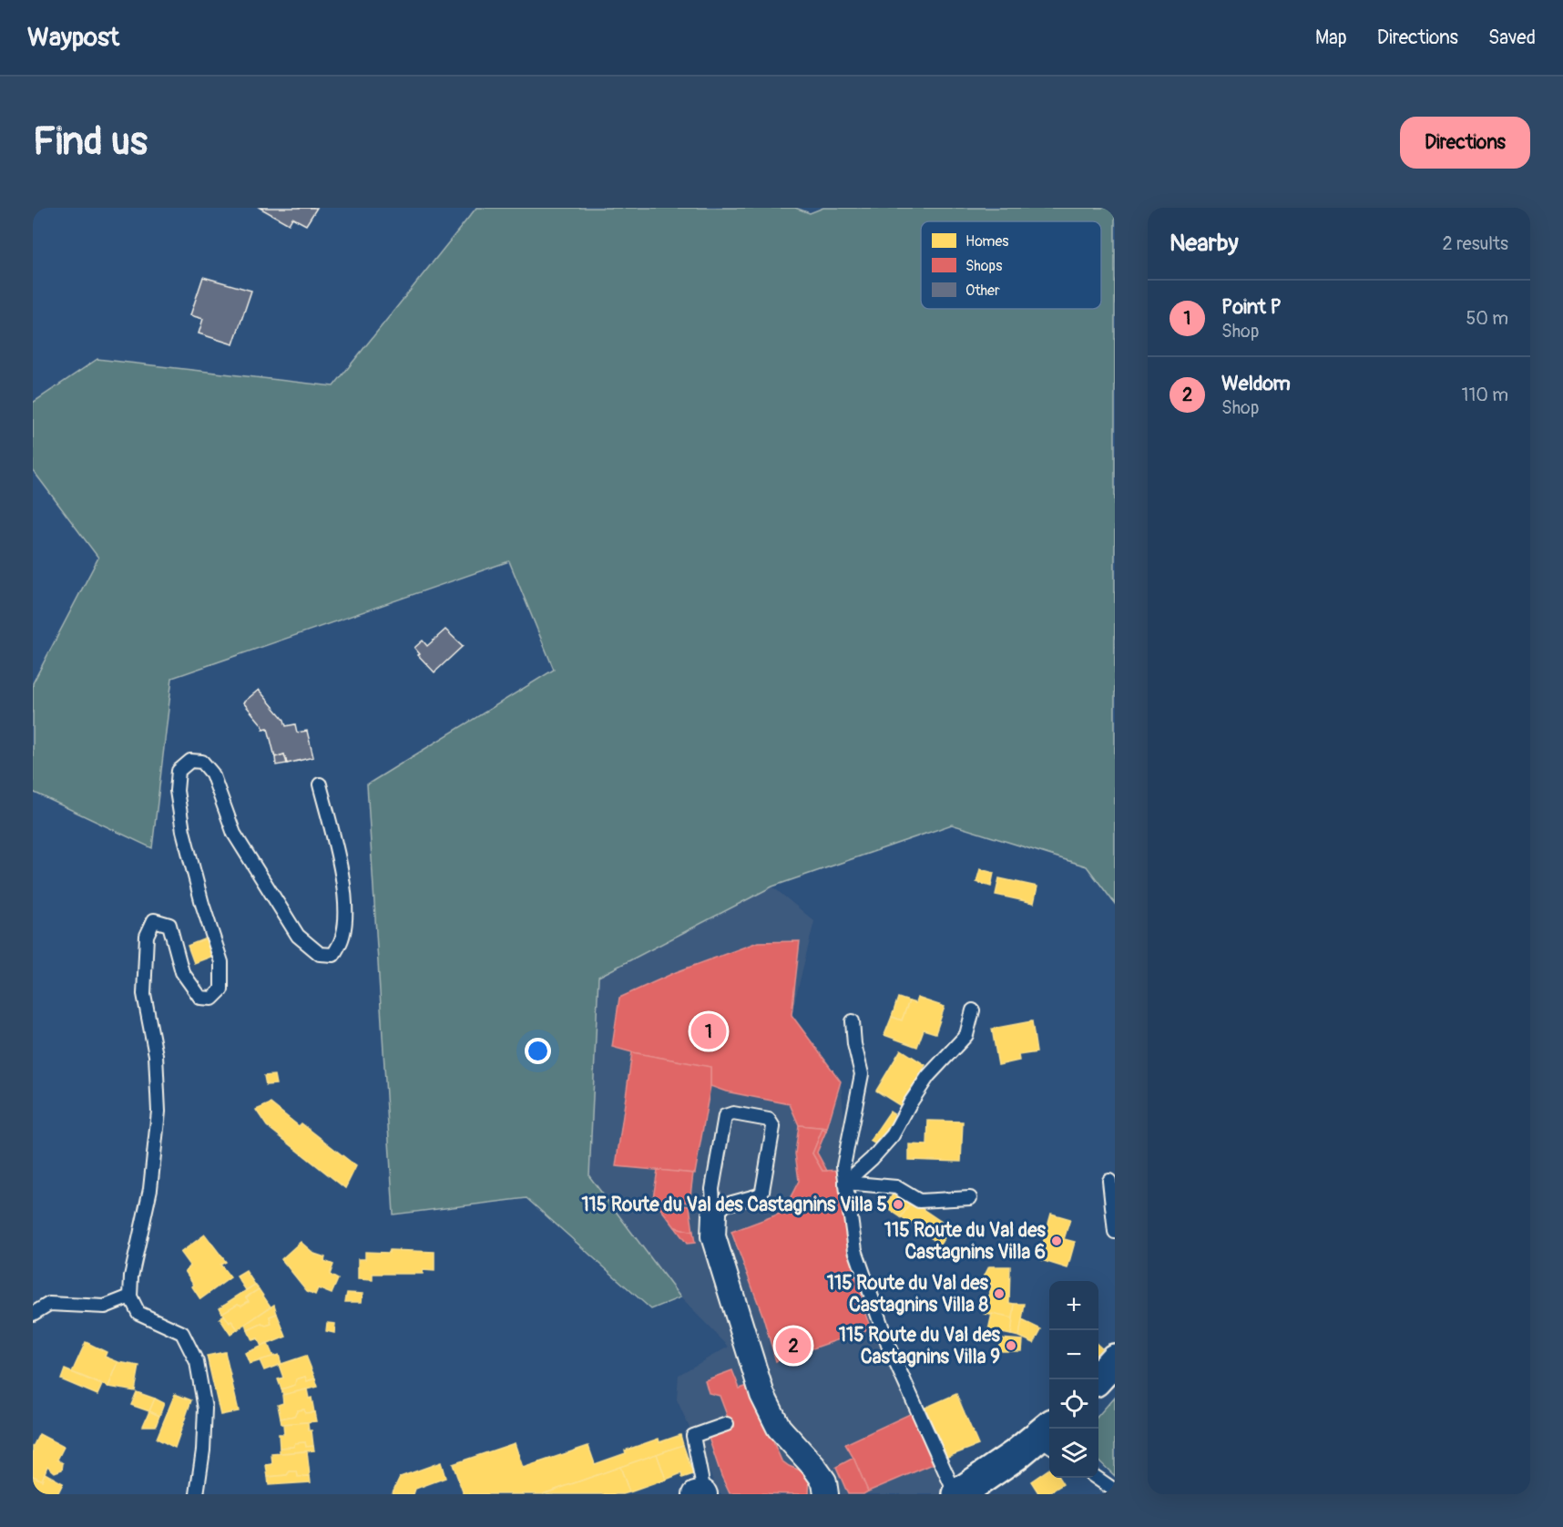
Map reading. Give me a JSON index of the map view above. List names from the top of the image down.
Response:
{
  "places": [
    "115 Route du Val des Castagnins Villa 5",
    "115 Route du Val des Castagnins Villa 6",
    "115 Route du Val des Castagnins Villa 8",
    "115 Route du Val des Castagnins Villa 9"
  ],
  "legend": ["Homes", "Shops", "Other"],
  "page": {
    "header": "Waypost",
    "nav": ["Map", "Directions", "Saved"],
    "buttons": "Directions",
    "title": "Find us",
    "heading": ["Nearby", "2 results"],
    "list": [
      {
        "mark": "1",
        "name": "Point P",
        "note": "Shop",
        "value": "50 m"
      },
      {
        "mark": "2",
        "name": "Weldom",
        "note": "Shop",
        "value": "110 m"
      }
    ],
    "pins": ["1", "2"],
    "map_buttons": ["+", "−"]
  }
}
